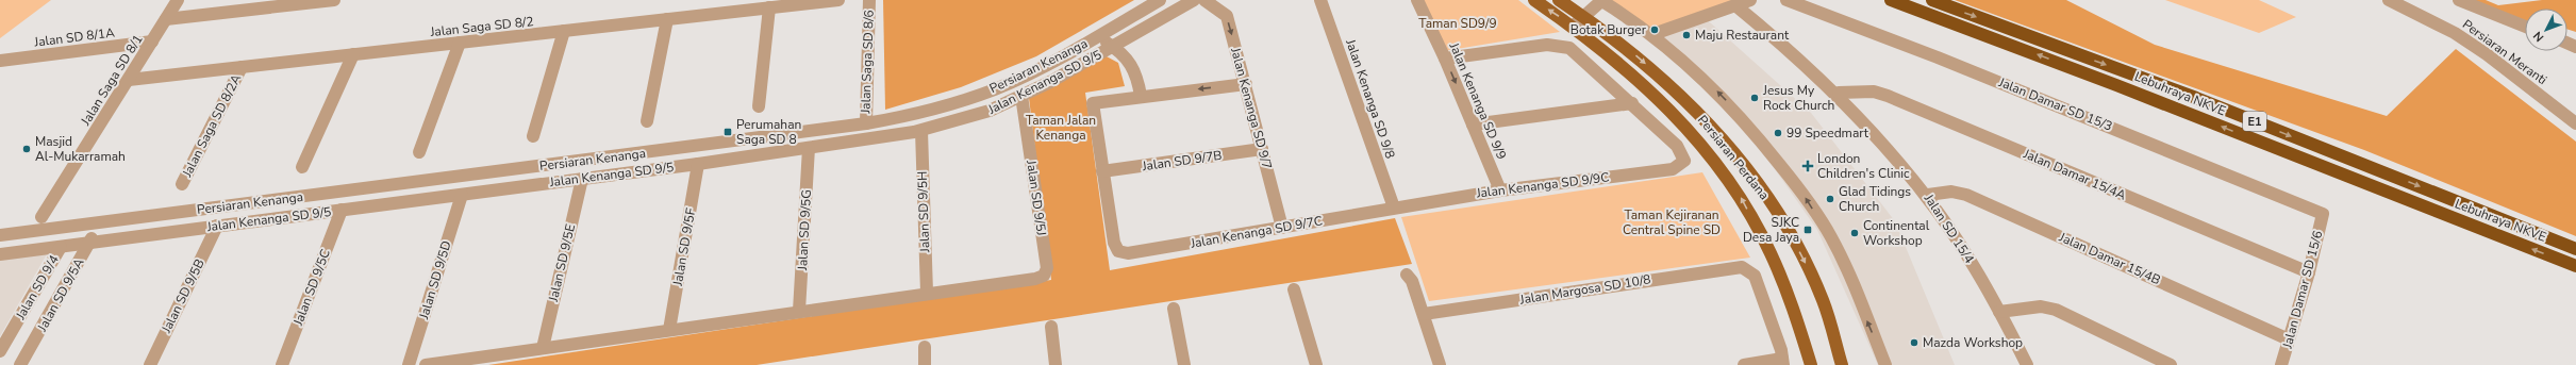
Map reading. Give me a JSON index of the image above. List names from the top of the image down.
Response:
{
  "streets": {
    "highway": ["Lebuhraya NKVE", "E1"],
    "main road": ["Persiaran Perdana"],
    "street": [
      "Jalan Saga SD 8/2",
      "Jalan SD 8/1A",
      "Persiaran Meranti",
      "Jalan Saga SD 8/6",
      "Persiaran Kenanga",
      "Jalan Saga SD 8/1",
      "Jalan Kenanga SD 9/5",
      "Jalan Kenanga SD 9/8",
      "Jalan Kenanga SD 9/9",
      "Jalan Damar SD 15/3",
      "Jalan Kenanga SD 9/7",
      "Jalan Saga SD 8/2A",
      "Jalan SD 9/7B",
      "Jalan Damar 15/4A",
      "Jalan Kenanga SD 9/9C",
      "Jalan SD 9/5J",
      "Jalan SD 9/5H",
      "Jalan SD 15/4",
      "Jalan SD 9/5G",
      "Jalan Kenanga SD 9/7C",
      "Jalan SD 9/5F",
      "Jalan Damar 15/4B",
      "Jalan SD 9/5E",
      "Jalan SD 9/5D",
      "Jalan SD 9/4",
      "Jalan SD 9/5C",
      "Jalan Margosa SD 10/8",
      "Jalan Damar SD 15/6",
      "Jalan SD 9/5A",
      "Jalan SD 9/5B"
    ]
  },
  "crossings": [
    ["Jalan Saga SD 8/2", "Jalan Saga SD 8/1"],
    ["Jalan Saga SD 8/2", "Jalan Saga SD 8/2A"],
    ["Jalan SD 8/1A", "Jalan Saga SD 8/1"],
    ["Jalan Saga SD 8/6", "Persiaran Kenanga"],
    ["Persiaran Kenanga", "Jalan SD 9/5A"],
    ["Jalan Kenanga SD 9/5", "Jalan SD 9/5J"],
    ["Jalan Kenanga SD 9/5", "Jalan SD 9/5H"],
    ["Jalan Kenanga SD 9/5", "Jalan SD 9/5G"],
    ["Jalan Kenanga SD 9/5", "Jalan SD 9/5F"],
    ["Jalan Kenanga SD 9/5", "Jalan SD 9/5E"],
    ["Jalan Kenanga SD 9/5", "Jalan SD 9/5D"],
    ["Jalan Kenanga SD 9/5", "Jalan SD 9/4"],
    ["Jalan Kenanga SD 9/5", "Jalan SD 9/5C"],
    ["Jalan Kenanga SD 9/5", "Jalan SD 9/5A"],
    ["Jalan Kenanga SD 9/5", "Jalan SD 9/5B"],
    ["Jalan Kenanga SD 9/8", "Jalan Kenanga SD 9/9C"],
    ["Jalan Kenanga SD 9/8", "Jalan Kenanga SD 9/7C"],
    ["Jalan Kenanga SD 9/9", "Jalan Kenanga SD 9/9C"],
    ["Jalan Damar SD 15/3", "Jalan Damar SD 15/6"],
    ["Jalan Kenanga SD 9/7", "Jalan SD 9/7B"],
    ["Jalan Kenanga SD 9/7", "Jalan Kenanga SD 9/7C"],
    ["Jalan SD 9/7B", "Jalan Kenanga SD 9/7C"],
    ["Jalan Damar 15/4A", "Jalan SD 15/4"],
    ["Jalan Damar 15/4A", "Jalan Damar SD 15/6"],
    ["Jalan Kenanga SD 9/9C", "Jalan Kenanga SD 9/7C"],
    ["Jalan SD 9/5J", "Jalan SD 9/5H"],
    ["Jalan SD 15/4", "Jalan Damar 15/4B"],
    ["Jalan Damar 15/4B", "Jalan Damar SD 15/6"]
  ],
  "one_way": ["Jalan Kenanga SD 9/7"],
  "parks": ["Taman SD9/9", "Taman Jalan Kenanga", "Taman Kejiranan Central Spine SD"],
  "places": {
    "other": [
      "Botak Burger",
      "Maju Restaurant",
      "Jesus My Rock Church",
      "99 Speedmart",
      "Masjid Al-Mukarramah",
      "Glad Tidings Church",
      "Continental Workshop",
      "Mazda Workshop"
    ],
    "transit": ["Perumahan Saga SD 8", "SJKC Desa Jaya"],
    "health": ["London Children's Clinic"]
  },
  "north": "bottom left"
}
